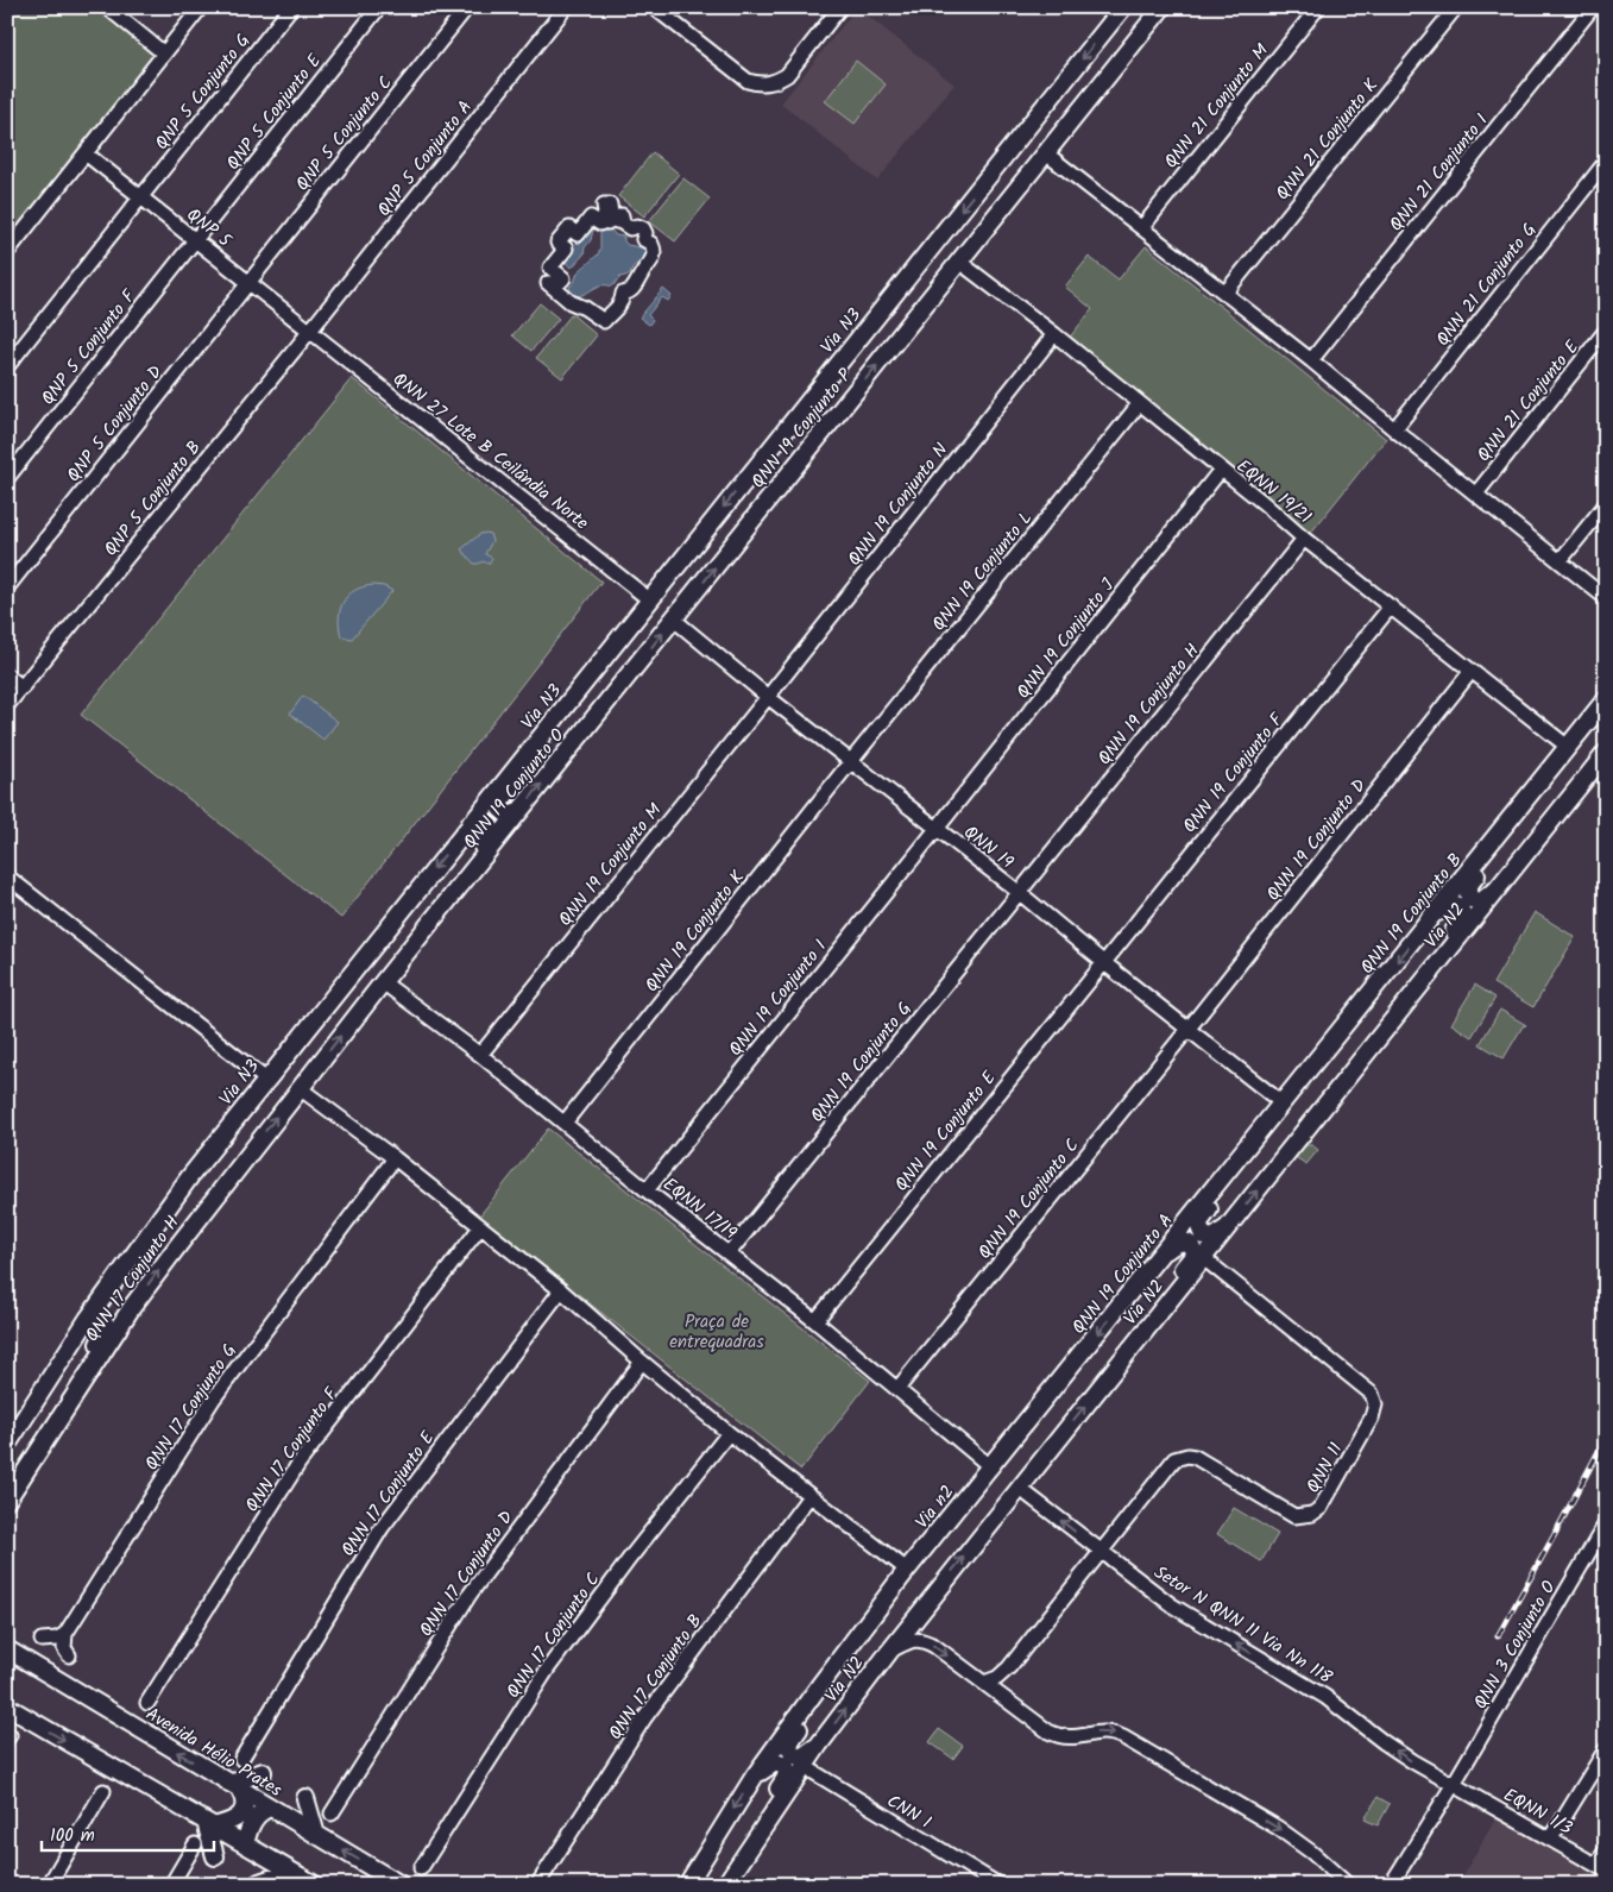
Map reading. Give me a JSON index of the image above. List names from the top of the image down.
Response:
{
  "streets": {
    "main road": [
      "Via N3",
      "QNN 19 Conjunto P",
      "QNN 19 Conjunto O",
      "QNN 19 Conjunto B",
      "Via N2",
      "QNN 19 Conjunto A",
      "QNN 17 Conjunto H",
      "Via n2",
      "Avenida Hélio Prates"
    ],
    "street": [
      "QNP 5 Conjunto G",
      "QNN 21 Conjunto M",
      "QNP 5 Conjunto E",
      "QNP 5 Conjunto C",
      "QNN 21 Conjunto K",
      "QNP 5 Conjunto A",
      "QNN 21 Conjunto I",
      "QNP 5",
      "QNN 21 Conjunto G",
      "QNP 5 Conjunto F",
      "QNN 21 Conjunto E",
      "QNP 5 Conjunto D",
      "QNN 27 Lote B Ceilândia Norte",
      "EQNN 19/21",
      "QNP 5 Conjunto B",
      "QNN 19 Conjunto N",
      "QNN 19 Conjunto L",
      "QNN 19 Conjunto J",
      "QNN 19 Conjunto H",
      "QNN 19 Conjunto F",
      "QNN 19 Conjunto D",
      "QNN 19",
      "QNN 19 Conjunto M",
      "QNN 19 Conjunto K",
      "QNN 19 Conjunto I",
      "QNN 19 Conjunto G",
      "QNN 19 Conjunto E",
      "QNN 19 Conjunto C",
      "EQNN 17/19",
      "QNN 17 Conjunto G",
      "QNN 17 Conjunto F",
      "QNN 11",
      "QNN 17 Conjunto E",
      "QNN 17 Conjunto D",
      "Setor N QNN 11 Via Nn 118",
      "QNN 17 Conjunto C",
      "QNN 3 Conjunto O",
      "QNN 17 Conjunto B",
      "CNN 1",
      "EQNN 1/3"
    ]
  },
  "crossings": [
    ["QNP 5 Conjunto G", "QNP 5"],
    ["QNP 5 Conjunto E", "QNP 5"],
    ["QNP 5 Conjunto E", "QNP 5 Conjunto F"],
    ["QNP 5 Conjunto C", "QNP 5"],
    ["QNP 5 Conjunto C", "QNP 5 Conjunto D"],
    ["QNP 5 Conjunto A", "QNP 5"],
    ["QNP 5 Conjunto A", "QNN 27 Lote B Ceilândia Norte"],
    ["QNP 5 Conjunto A", "QNP 5 Conjunto B"],
    ["QNP 5", "QNP 5 Conjunto F"],
    ["QNP 5", "QNP 5 Conjunto D"],
    ["QNP 5", "QNN 27 Lote B Ceilândia Norte"],
    ["QNP 5", "QNP 5 Conjunto B"],
    ["Via N3", "QNN 27 Lote B Ceilândia Norte"],
    ["QNN 19 Conjunto P", "EQNN 19/21"],
    ["QNN 19 Conjunto P", "QNN 19 Conjunto O"],
    ["QNN 19 Conjunto P", "QNN 19"],
    ["QNN 27 Lote B Ceilândia Norte", "QNP 5 Conjunto B"],
    ["EQNN 19/21", "QNN 19 Conjunto N"],
    ["EQNN 19/21", "QNN 19 Conjunto L"],
    ["EQNN 19/21", "QNN 19 Conjunto J"],
    ["EQNN 19/21", "QNN 19 Conjunto H"],
    ["EQNN 19/21", "QNN 19 Conjunto F"],
    ["EQNN 19/21", "QNN 19 Conjunto D"],
    ["EQNN 19/21", "QNN 19 Conjunto B"],
    ["QNN 19 Conjunto N", "QNN 19"],
    ["QNN 19 Conjunto N", "QNN 19 Conjunto M"],
    ["QNN 19 Conjunto L", "QNN 19"],
    ["QNN 19 Conjunto L", "QNN 19 Conjunto K"],
    ["QNN 19 Conjunto J", "QNN 19"],
    ["QNN 19 Conjunto J", "QNN 19 Conjunto I"],
    ["QNN 19 Conjunto H", "QNN 19"],
    ["QNN 19 Conjunto H", "QNN 19 Conjunto G"],
    ["QNN 19 Conjunto F", "QNN 19"],
    ["QNN 19 Conjunto F", "QNN 19 Conjunto E"],
    ["QNN 19 Conjunto O", "QNN 19"],
    ["QNN 19 Conjunto O", "EQNN 17/19"],
    ["QNN 19 Conjunto D", "QNN 19"],
    ["QNN 19 Conjunto D", "QNN 19 Conjunto C"],
    ["QNN 19", "QNN 19 Conjunto M"],
    ["QNN 19", "QNN 19 Conjunto B"],
    ["QNN 19", "QNN 19 Conjunto K"],
    ["QNN 19", "QNN 19 Conjunto I"],
    ["QNN 19", "QNN 19 Conjunto G"],
    ["QNN 19", "QNN 19 Conjunto E"],
    ["QNN 19", "QNN 19 Conjunto C"],
    ["QNN 19", "QNN 19 Conjunto A"],
    ["QNN 19 Conjunto M", "EQNN 17/19"],
    ["QNN 19 Conjunto B", "QNN 19 Conjunto A"],
    ["Via N2", "QNN 11"],
    ["Via N2", "Via n2"],
    ["Via N2", "Setor N QNN 11 Via Nn 118"],
    ["Via N2", "CNN 1"],
    ["QNN 19 Conjunto K", "EQNN 17/19"],
    ["QNN 19 Conjunto I", "EQNN 17/19"],
    ["QNN 19 Conjunto G", "EQNN 17/19"],
    ["QNN 19 Conjunto E", "EQNN 17/19"],
    ["QNN 19 Conjunto C", "EQNN 17/19"],
    ["EQNN 17/19", "QNN 19 Conjunto A"],
    ["EQNN 17/19", "Via n2"],
    ["QNN 19 Conjunto A", "Via n2"],
    ["QNN 11", "Setor N QNN 11 Via Nn 118"],
    ["Setor N QNN 11 Via Nn 118", "QNN 3 Conjunto O"],
    ["Setor N QNN 11 Via Nn 118", "EQNN 1/3"],
    ["QNN 3 Conjunto O", "EQNN 1/3"]
  ],
  "one_way": [
    "QNN 19 Conjunto P",
    "QNN 19 Conjunto O",
    "QNN 19 Conjunto B",
    "QNN 19 Conjunto A",
    "QNN 17 Conjunto H",
    "Setor N QNN 11 Via Nn 118"
  ],
  "parks": ["Praça de entrequadras"],
  "scale_bar": "100 m"
}
